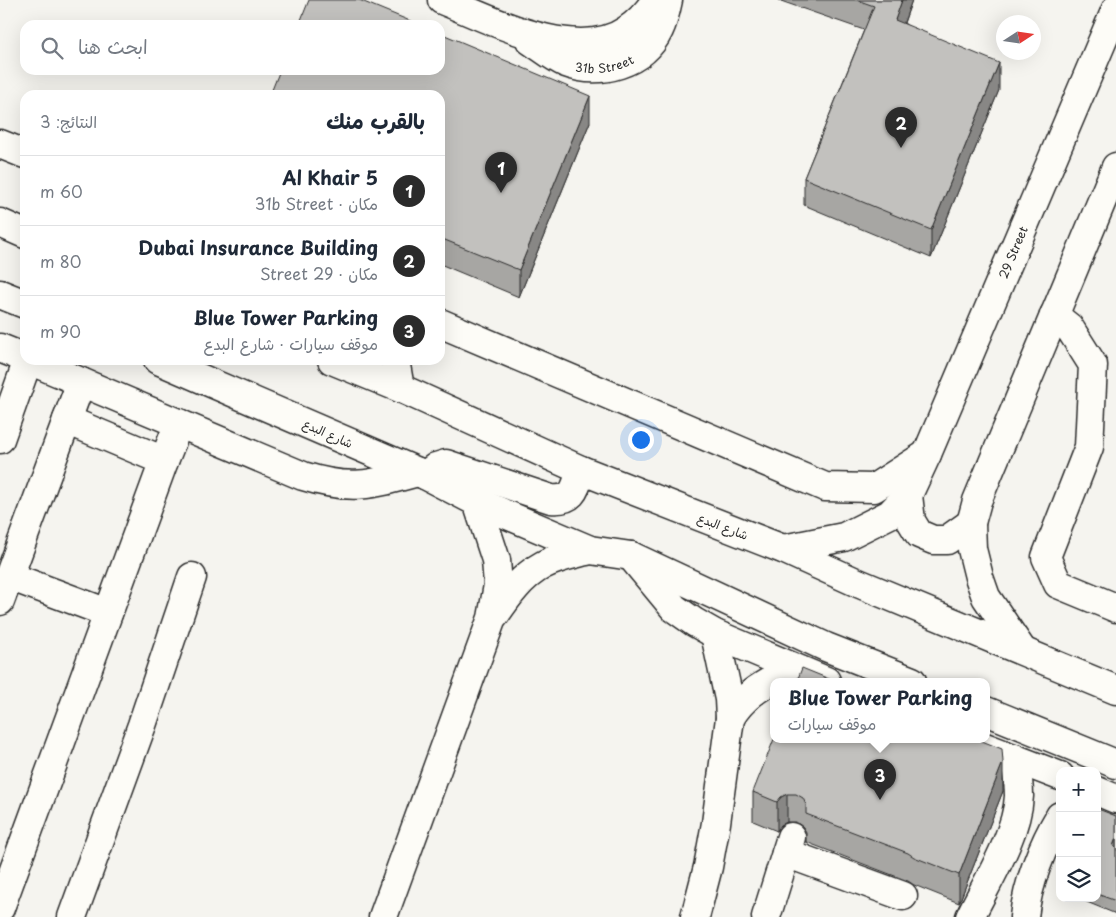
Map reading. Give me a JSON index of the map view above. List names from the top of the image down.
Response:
{
  "streets": {
    "main road": ["31b Street", "29 Street", "شارع البدع"]
  },
  "crossings": [
    ["29 Street", "شارع البدع"]
  ],
  "north": "right",
  "page": {
    "search": "ابحث هنا",
    "heading": ["بالقرب منك", "النتائج: 3"],
    "pins": ["2", "1", "3"],
    "list": [
      {
        "mark": "1",
        "name": "Al Khair 5",
        "note": "مكان · 31b Street",
        "value": "60 m"
      },
      {
        "mark": "2",
        "name": "Dubai Insurance Building",
        "note": "مكان · 29 Street",
        "value": "80 m"
      },
      {
        "mark": "3",
        "name": "Blue Tower Parking",
        "note": "موقف سيارات · شارع البدع",
        "value": "90 m"
      }
    ],
    "popup": ["Blue Tower Parking", "موقف سيارات"],
    "map_buttons": ["+", "−"]
  }
}
